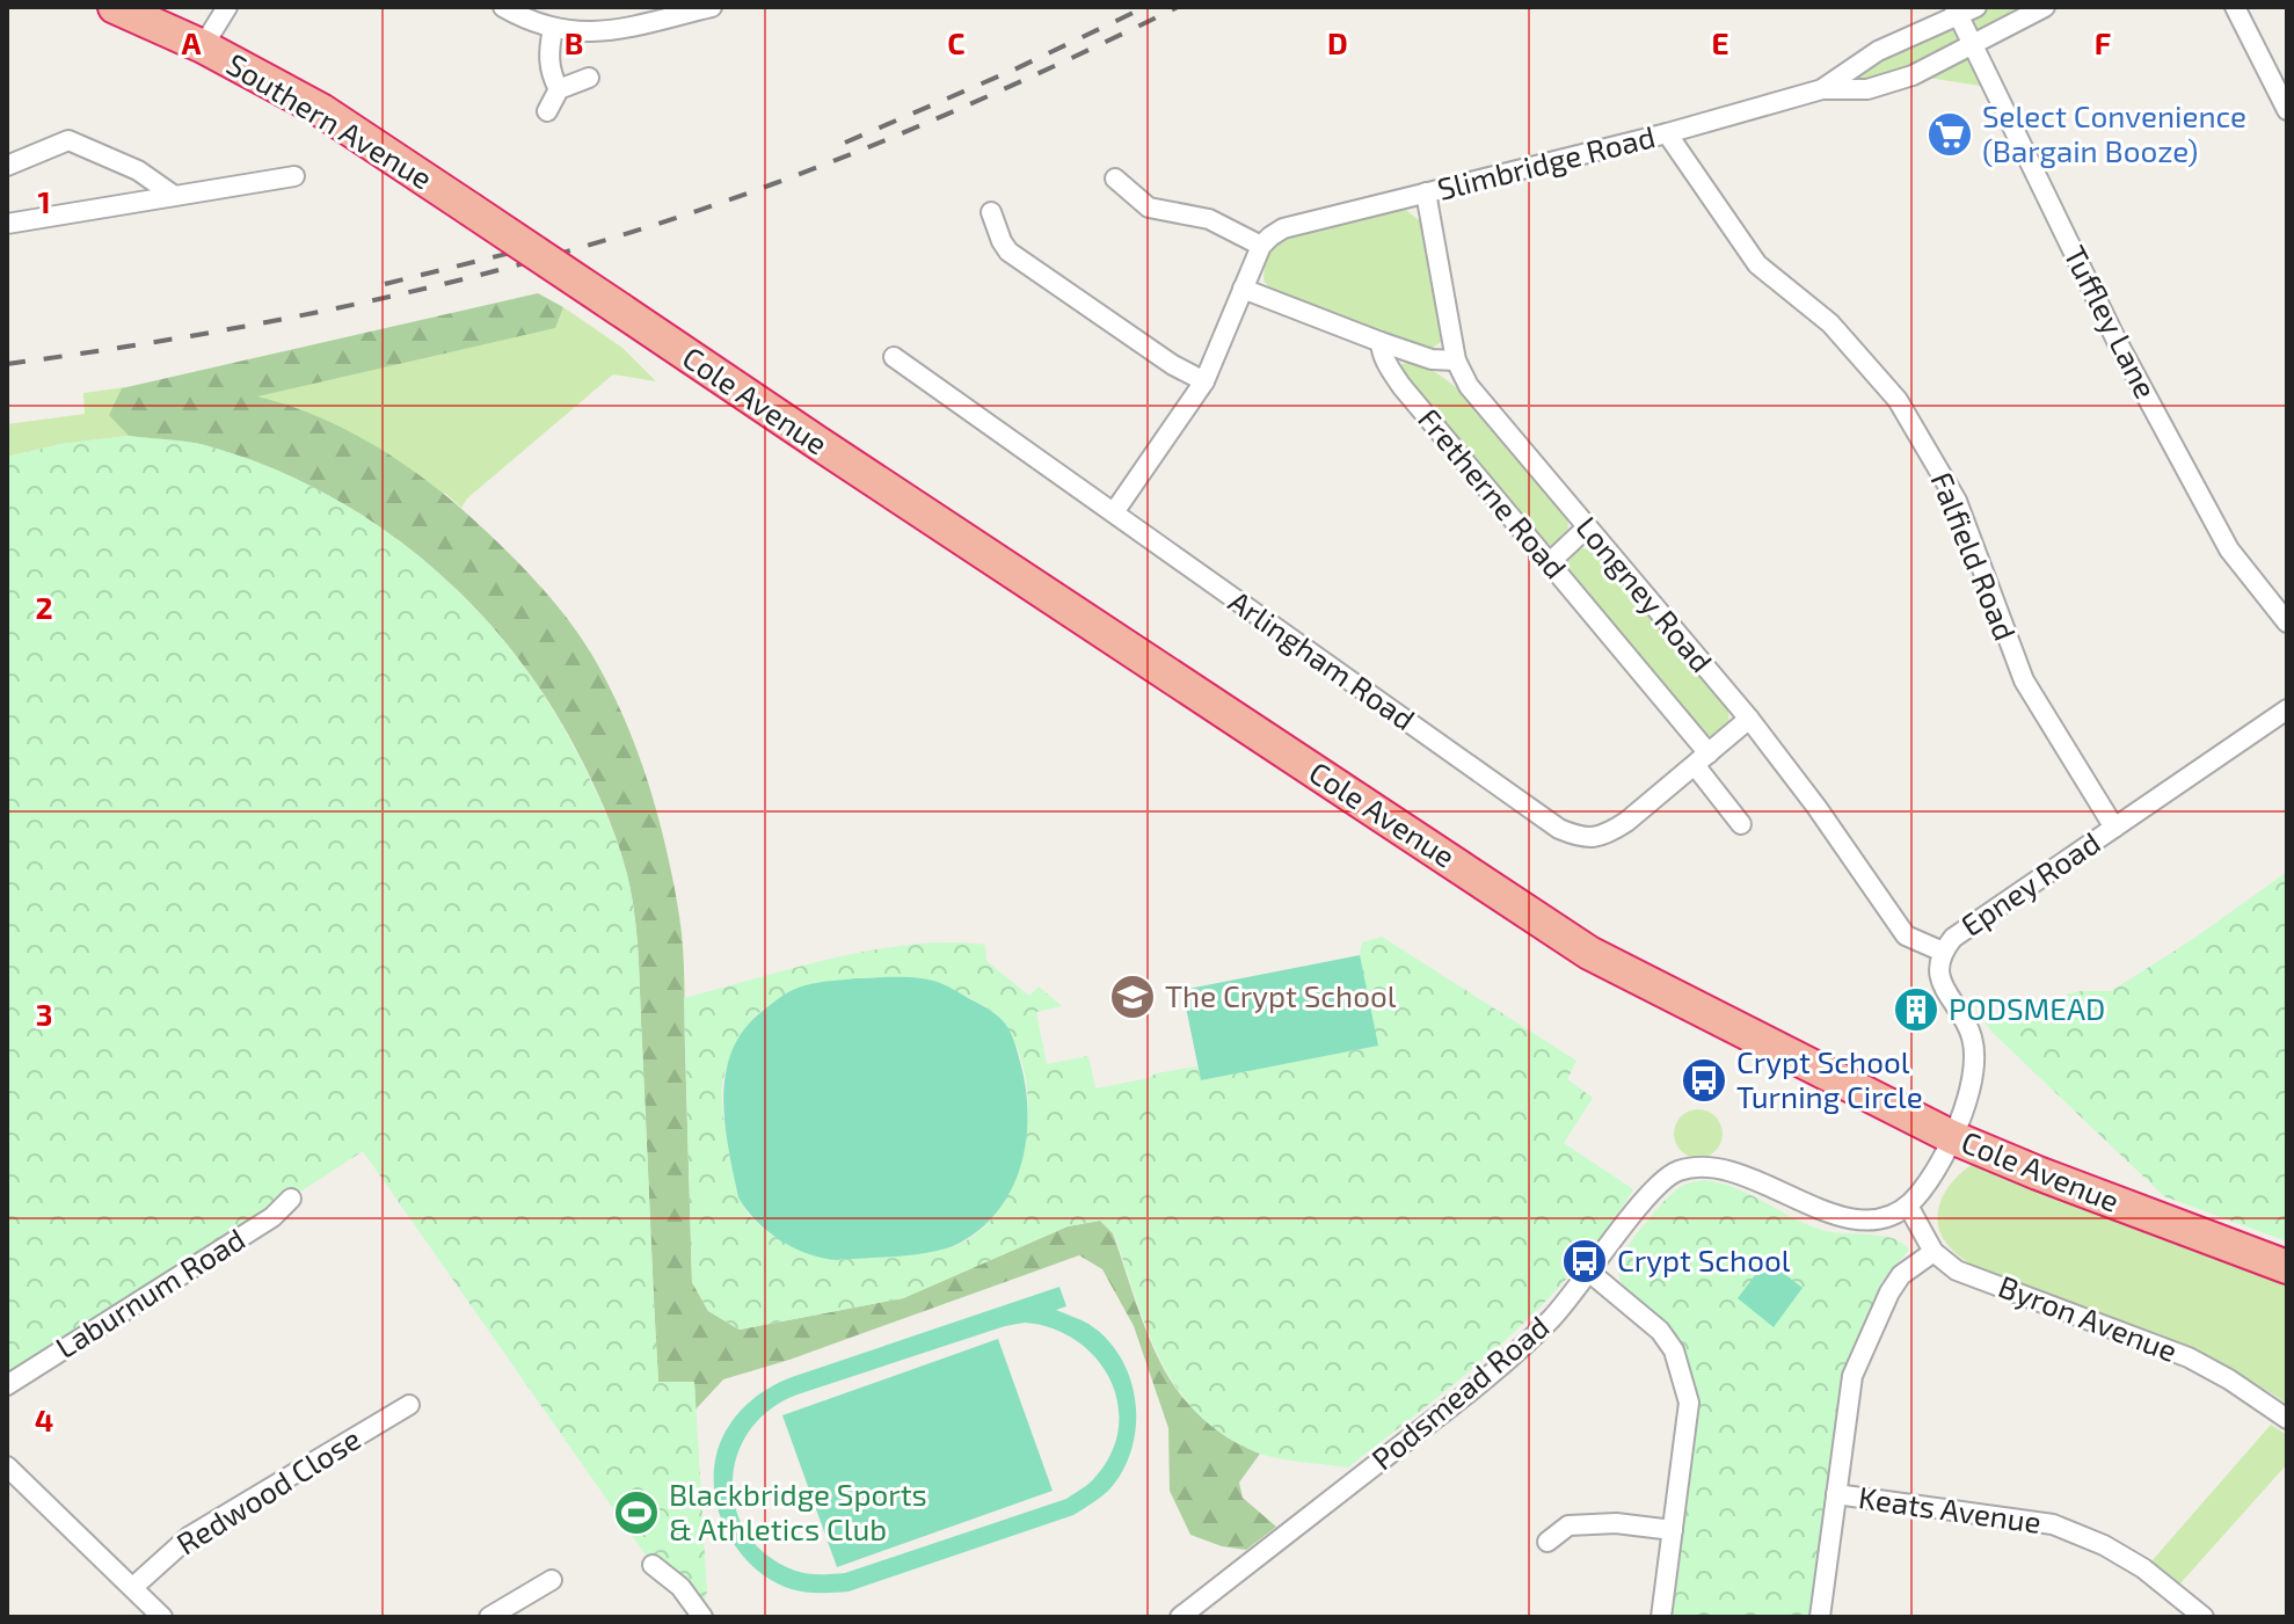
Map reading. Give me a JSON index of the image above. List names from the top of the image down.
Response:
{
  "streets": {
    "highway": ["Southern Avenue", "Cole Avenue"],
    "street": [
      "Slimbridge Road",
      "Tuffley Lane",
      "Fretherne Road",
      "Falfield Road",
      "Longney Road",
      "Arlingham Road",
      "Epney Road",
      "Laburnum Road",
      "Byron Avenue",
      "Podsmead Road",
      "Redwood Close",
      "Keats Avenue"
    ]
  },
  "crossings": [
    ["Southern Avenue", "Cole Avenue"],
    ["Slimbridge Road", "Tuffley Lane"],
    ["Slimbridge Road", "Falfield Road"],
    ["Slimbridge Road", "Longney Road"],
    ["Cole Avenue", "Epney Road"],
    ["Fretherne Road", "Arlingham Road"],
    ["Falfield Road", "Epney Road"],
    ["Longney Road", "Arlingham Road"],
    ["Longney Road", "Epney Road"],
    ["Byron Avenue", "Podsmead Road"]
  ],
  "places": {
    "supermarket": ["Select Convenience (Bargain Booze)"],
    "school or university": ["The Crypt School"],
    "building": ["PODSMEAD"],
    "bus stop": ["Crypt School Turning Circle", "Crypt School"],
    "sports": ["Blackbridge Sports & Athletics Club"]
  },
  "grid": {
    "columns": [
      "A",
      "B",
      "C",
      "D",
      "E",
      "F"
    ],
    "rows": [
      "1",
      "2",
      "3",
      "4"
    ]
  }
}
